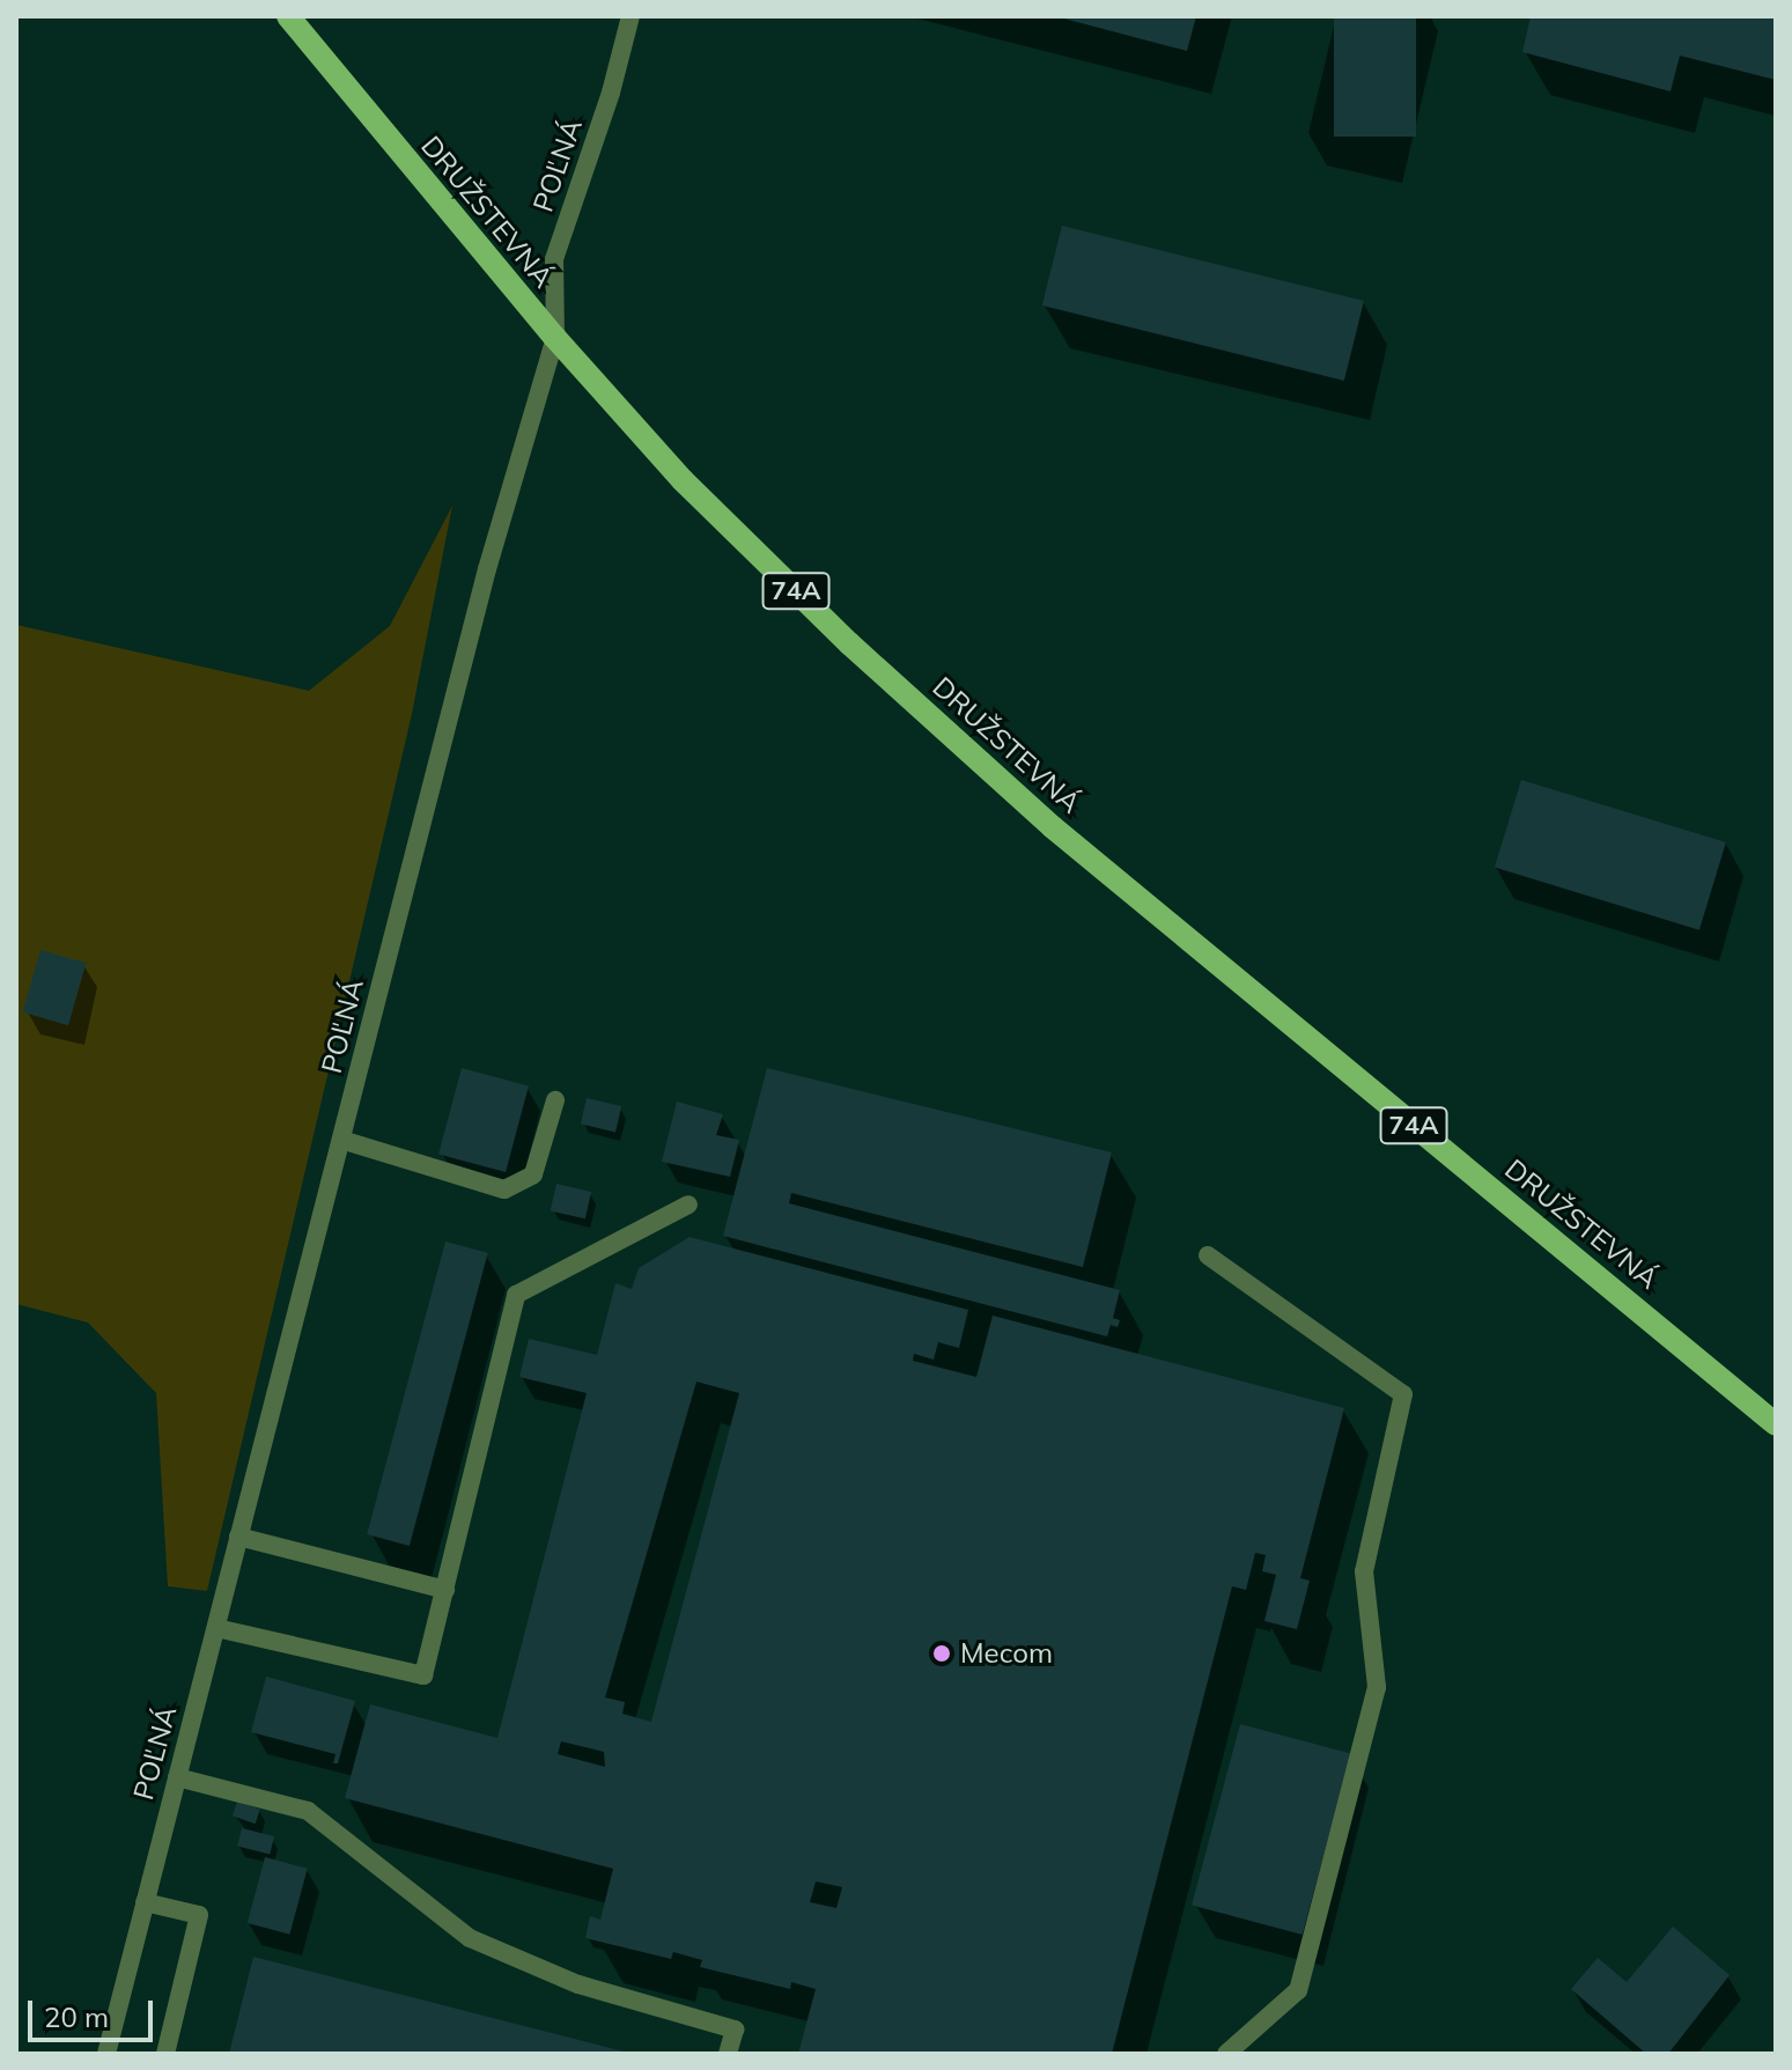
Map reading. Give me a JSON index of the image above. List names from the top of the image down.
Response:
{
  "streets": {
    "main road": ["DRUŽSTEVNÁ", "74A"],
    "street": ["POĽNÁ"]
  },
  "crossings": [
    ["POĽNÁ", "DRUŽSTEVNÁ"]
  ],
  "places": ["Mecom"],
  "scale_bar": "20 m"
}
